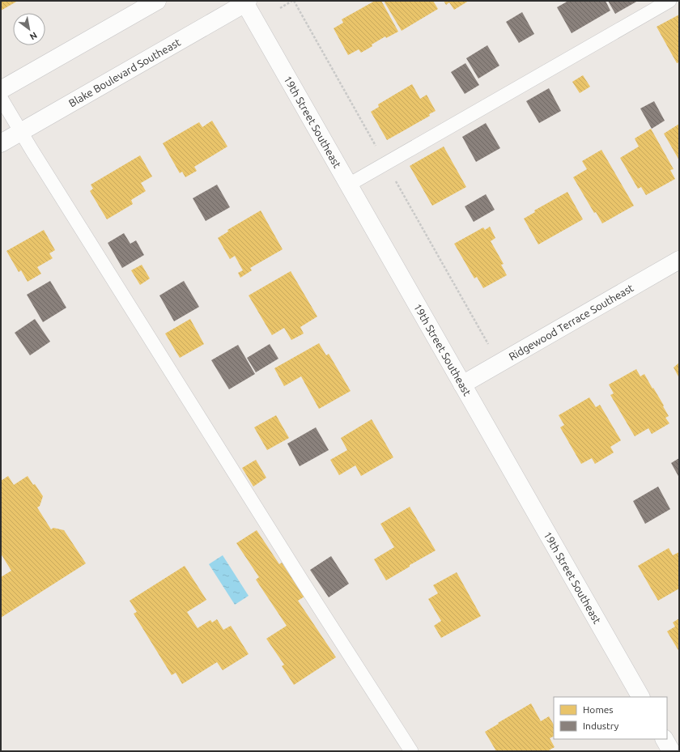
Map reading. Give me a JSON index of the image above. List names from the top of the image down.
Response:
{
  "streets": {
    "main road": ["Blake Boulevard Southeast", "19th Street Southeast", "Ridgewood Terrace Southeast"]
  },
  "crossings": [
    ["Blake Boulevard Southeast", "19th Street Southeast"],
    ["19th Street Southeast", "Ridgewood Terrace Southeast"]
  ],
  "legend": ["Homes", "Industry"],
  "north": "bottom right"
}
